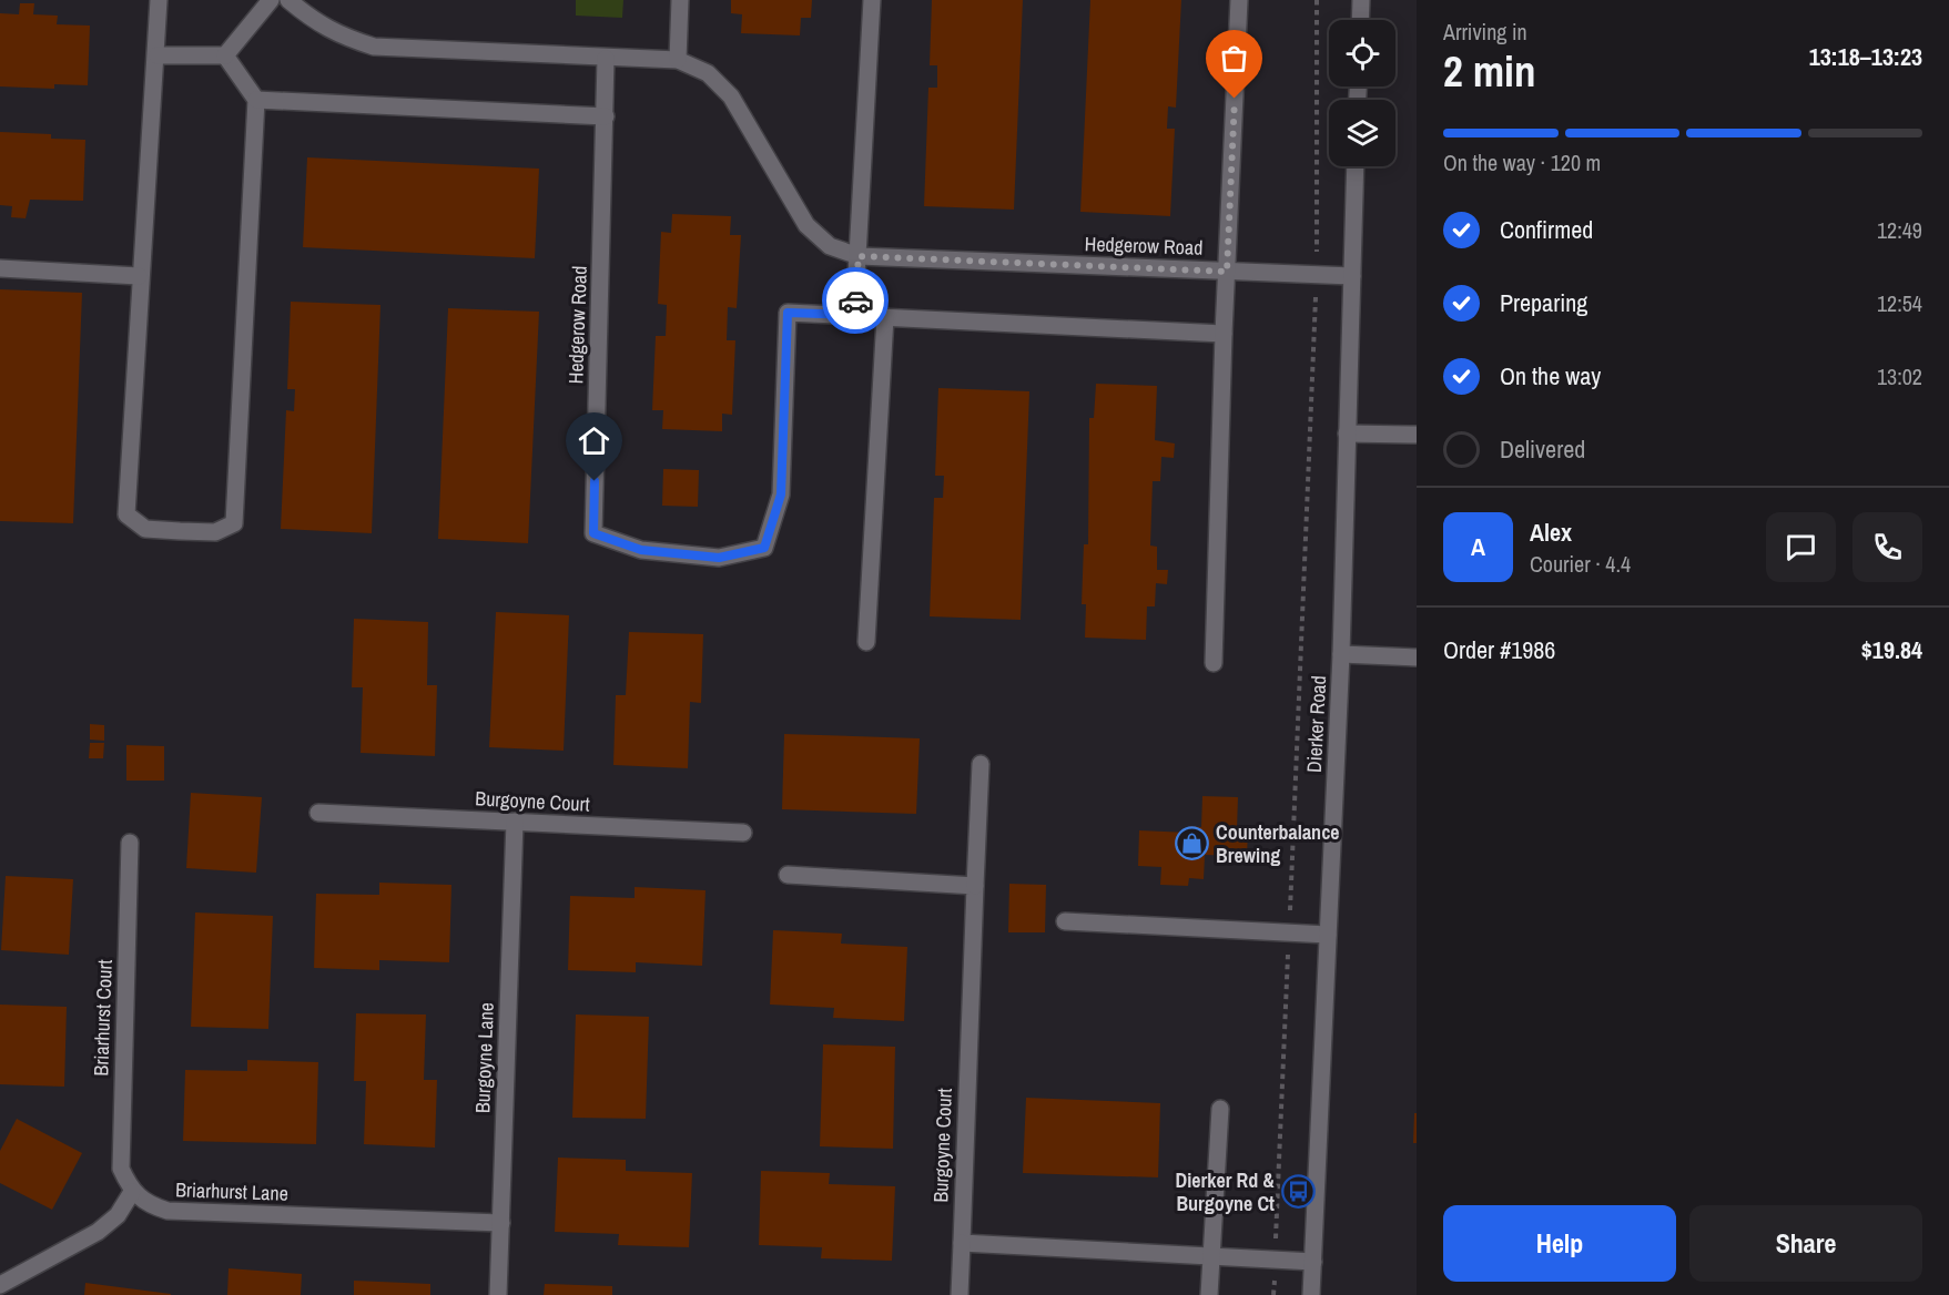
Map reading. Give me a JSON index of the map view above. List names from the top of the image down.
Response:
{
  "streets": {
    "street": [
      "Hedgerow Road",
      "Dierker Road",
      "Burgoyne Court",
      "Briarhurst Court",
      "Burgoyne Lane",
      "Briarhurst Lane"
    ]
  },
  "crossings": [
    ["Hedgerow Road", "Dierker Road"],
    ["Burgoyne Court", "Burgoyne Lane"],
    ["Briarhurst Court", "Briarhurst Lane"],
    ["Burgoyne Lane", "Briarhurst Lane"]
  ],
  "places": {
    "shop": ["Counterbalance Brewing"],
    "bus stop": ["Dierker Rd & Burgoyne Ct"]
  },
  "page": {
    "heading": ["2 min", "Arriving in", "13:18–13:23"],
    "panel": [
      "Alex",
      "Courier · 4.4",
      "Order #1986",
      "$19.84"
    ],
    "bar": "On the way · 120 m",
    "list": [
      ["Confirmed", "12:49"],
      ["Preparing", "12:54"],
      ["On the way", "13:02"],
      "Delivered"
    ],
    "round": "A",
    "buttons": ["Help", "Share"]
  }
}
